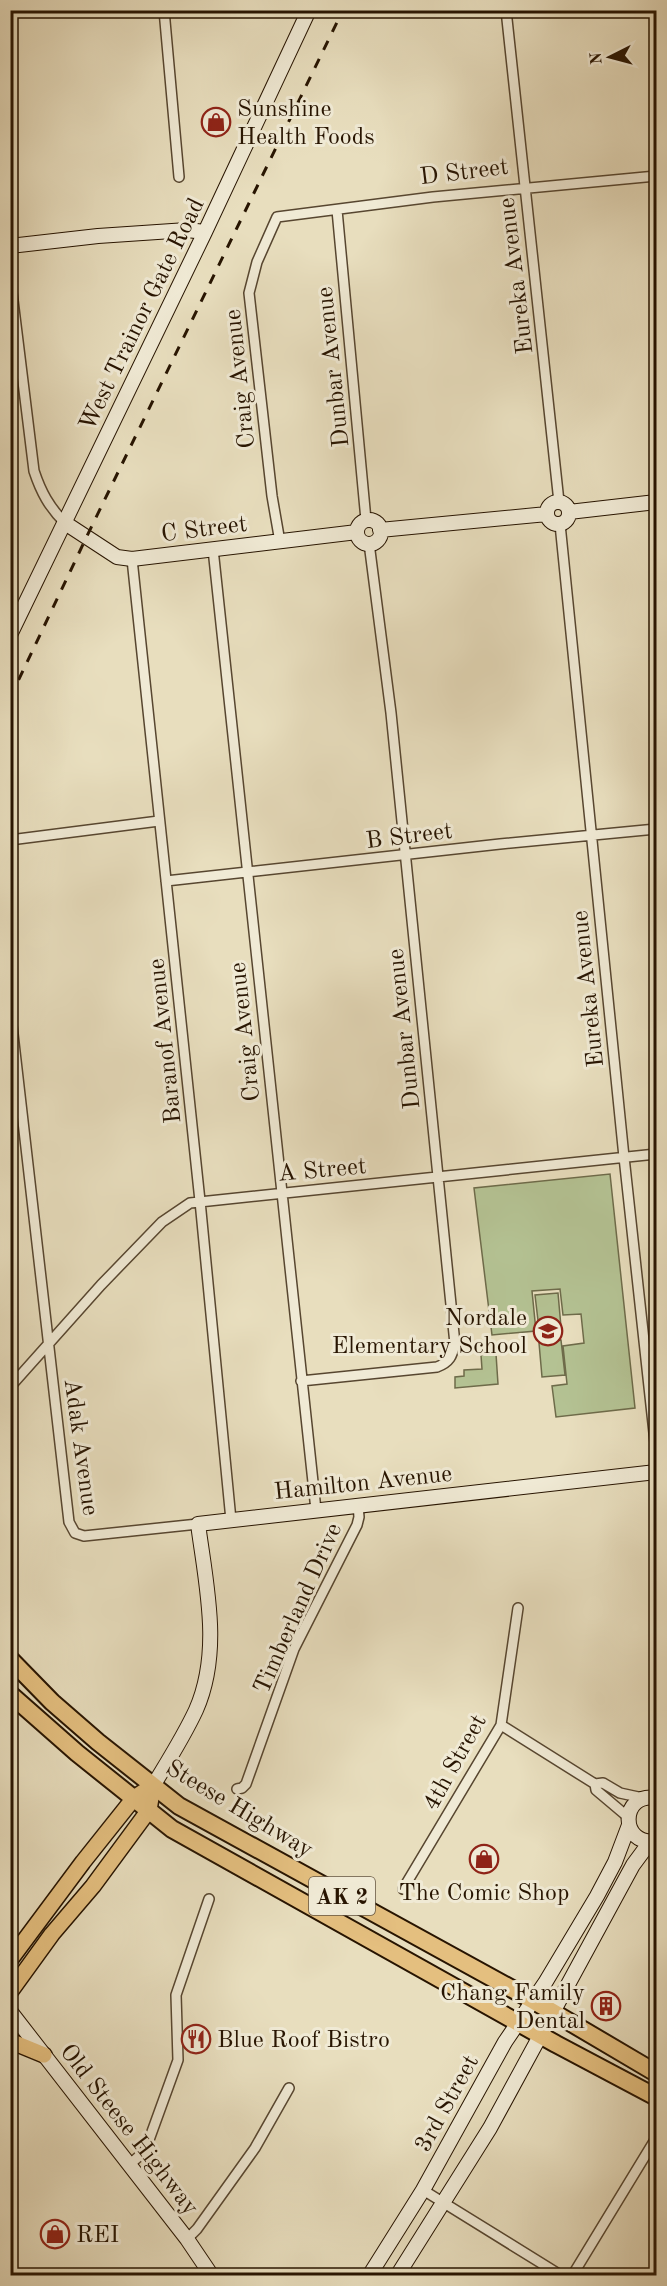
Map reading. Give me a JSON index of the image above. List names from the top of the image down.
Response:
{
  "streets": {
    "highway": ["Steese Highway", "AK 2"],
    "street": [
      "D Street",
      "Eureka Avenue",
      "West Trainor Gate Road",
      "Dunbar Avenue",
      "Craig Avenue",
      "C Street",
      "B Street",
      "Baranof Avenue",
      "A Street",
      "Adak Avenue",
      "Hamilton Avenue",
      "Timberland Drive",
      "4th Street",
      "3rd Street",
      "Old Steese Highway"
    ]
  },
  "crossings": [
    ["D Street", "Eureka Avenue"],
    ["D Street", "Dunbar Avenue"],
    ["D Street", "Craig Avenue"],
    ["Eureka Avenue", "B Street"],
    ["Eureka Avenue", "A Street"],
    ["West Trainor Gate Road", "C Street"],
    ["Dunbar Avenue", "Craig Avenue"],
    ["Dunbar Avenue", "C Street"],
    ["Dunbar Avenue", "B Street"],
    ["Dunbar Avenue", "A Street"],
    ["Craig Avenue", "C Street"],
    ["Craig Avenue", "B Street"],
    ["Craig Avenue", "A Street"],
    ["Craig Avenue", "Hamilton Avenue"],
    ["C Street", "Baranof Avenue"],
    ["B Street", "Baranof Avenue"],
    ["Baranof Avenue", "A Street"],
    ["Baranof Avenue", "Hamilton Avenue"],
    ["A Street", "Adak Avenue"],
    ["Adak Avenue", "Hamilton Avenue"],
    ["Hamilton Avenue", "Timberland Drive"],
    ["Steese Highway", "3rd Street"]
  ],
  "places": {
    "shop": ["Sunshine Health Foods", "The Comic Shop", "REI"],
    "school or university": ["Nordale Elementary School"],
    "building": ["Chang Family Dental"],
    "restaurant": ["Blue Roof Bistro"]
  },
  "north": "left"
}
